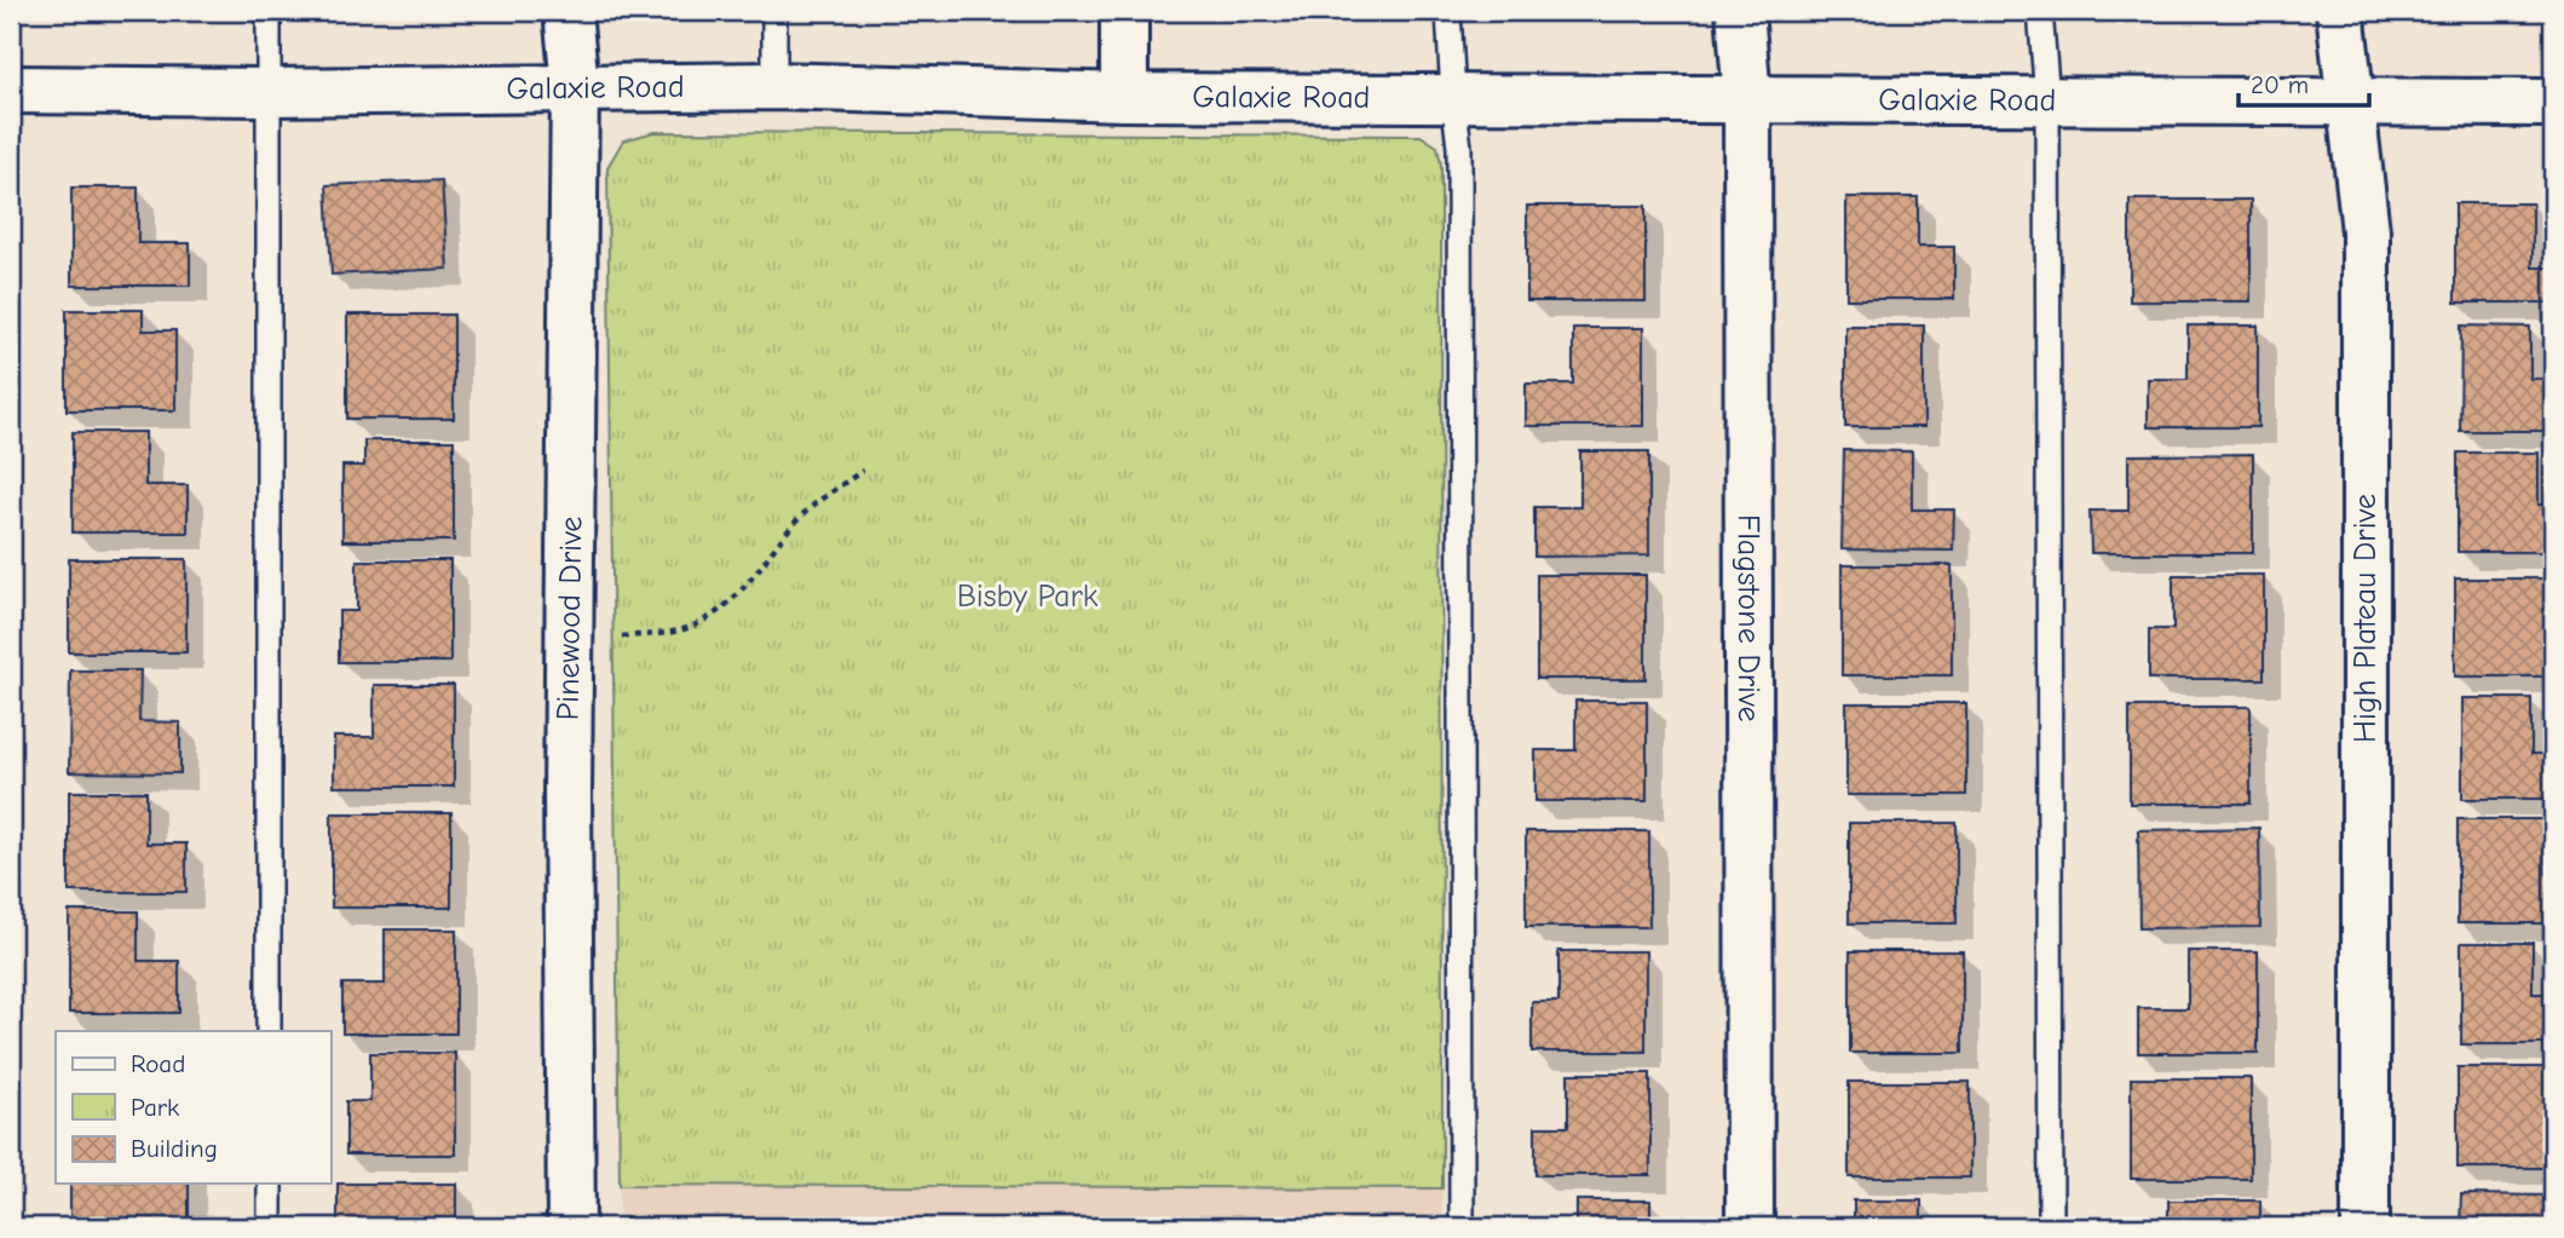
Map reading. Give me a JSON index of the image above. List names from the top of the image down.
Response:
{
  "streets": {
    "street": [
      "Galaxie Road",
      "Pinewood Drive",
      "Flagstone Drive",
      "High Plateau Drive"
    ]
  },
  "crossings": [
    ["Galaxie Road", "Pinewood Drive"],
    ["Galaxie Road", "Flagstone Drive"],
    ["Galaxie Road", "High Plateau Drive"]
  ],
  "parks": ["Bisby Park"],
  "legend": ["Road", "Park", "Building"],
  "scale_bar": "20 m"
}
